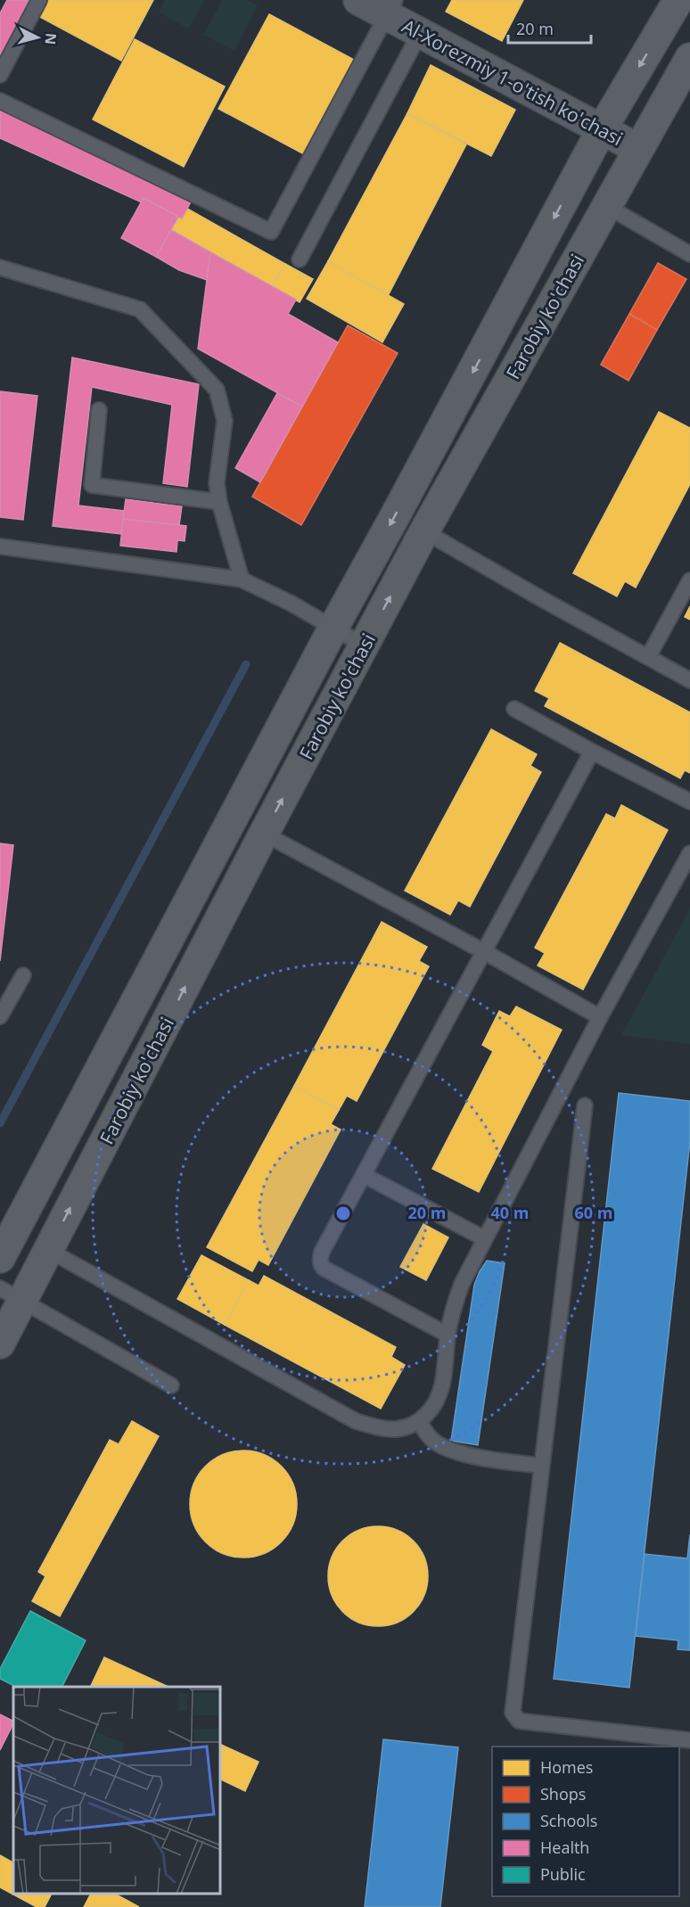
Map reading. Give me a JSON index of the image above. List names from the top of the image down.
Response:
{
  "streets": {
    "main road": ["Farobiy ko'chasi"],
    "street": ["Al-Xorezmiy 1-o'tish ko'chasi"]
  },
  "crossings": [
    ["Al-Xorezmiy 1-o'tish ko'chasi", "Farobiy ko'chasi"]
  ],
  "legend": [
    "Homes",
    "Shops",
    "Schools",
    "Health",
    "Public"
  ],
  "scale_bar": "20 m",
  "north": "right",
  "rings": ["20 m", "40 m", "60 m"]
}
